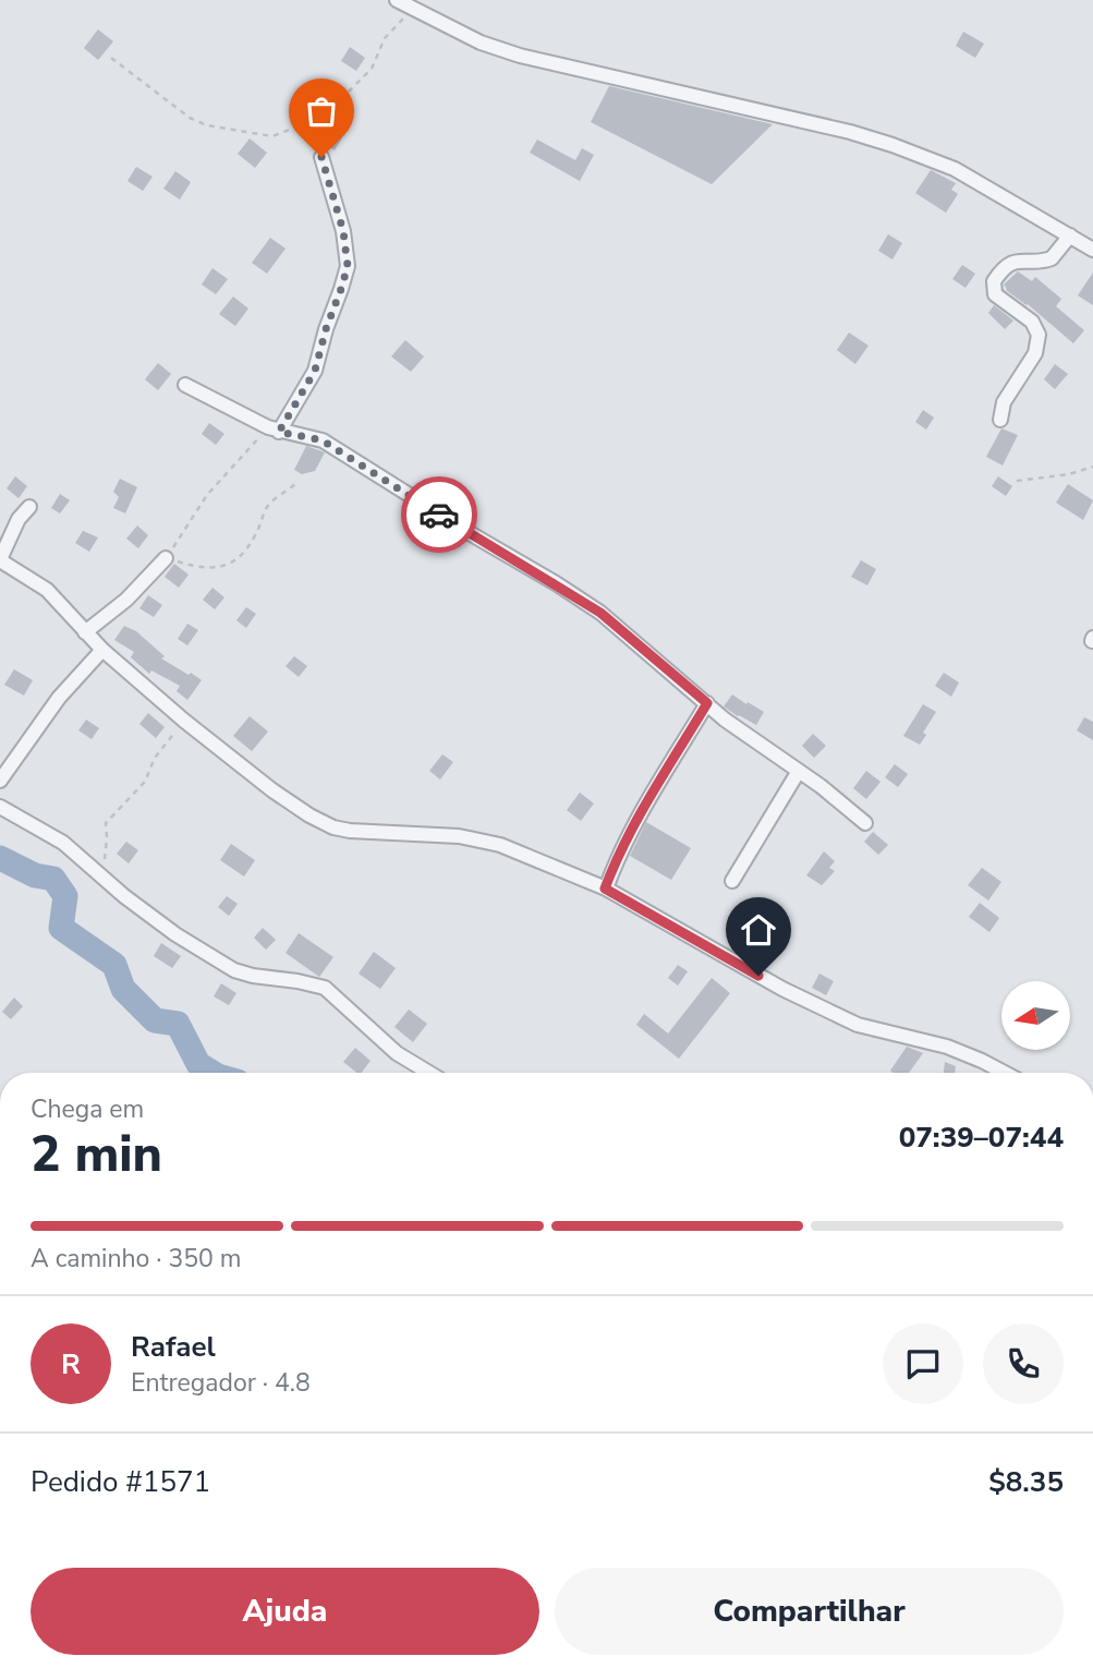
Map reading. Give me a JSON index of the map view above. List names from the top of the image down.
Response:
{
  "north": "left",
  "page": {
    "heading": ["2 min", "Chega em", "07:39–07:44"],
    "panel": [
      "Rafael",
      "Entregador · 4.8",
      "Pedido #1571",
      "$8.35"
    ],
    "bar": "A caminho · 350 m",
    "round": "R",
    "buttons": ["Ajuda", "Compartilhar"]
  }
}
